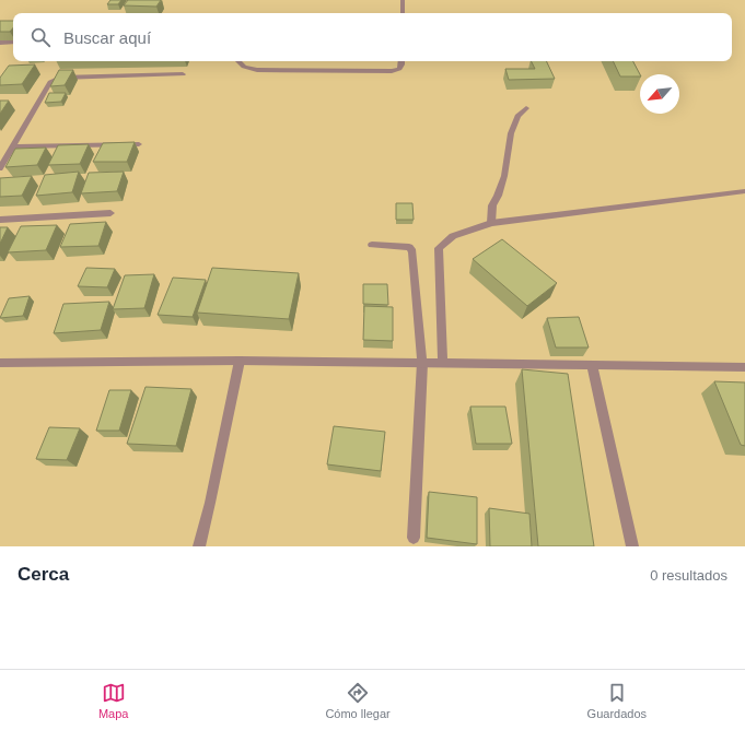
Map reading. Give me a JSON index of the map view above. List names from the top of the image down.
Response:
{
  "north": "bottom left",
  "page": {
    "search": "Buscar aquí",
    "heading": ["Cerca", "0 resultados"],
    "nav": ["Mapa", "Cómo llegar", "Guardados"]
  }
}
